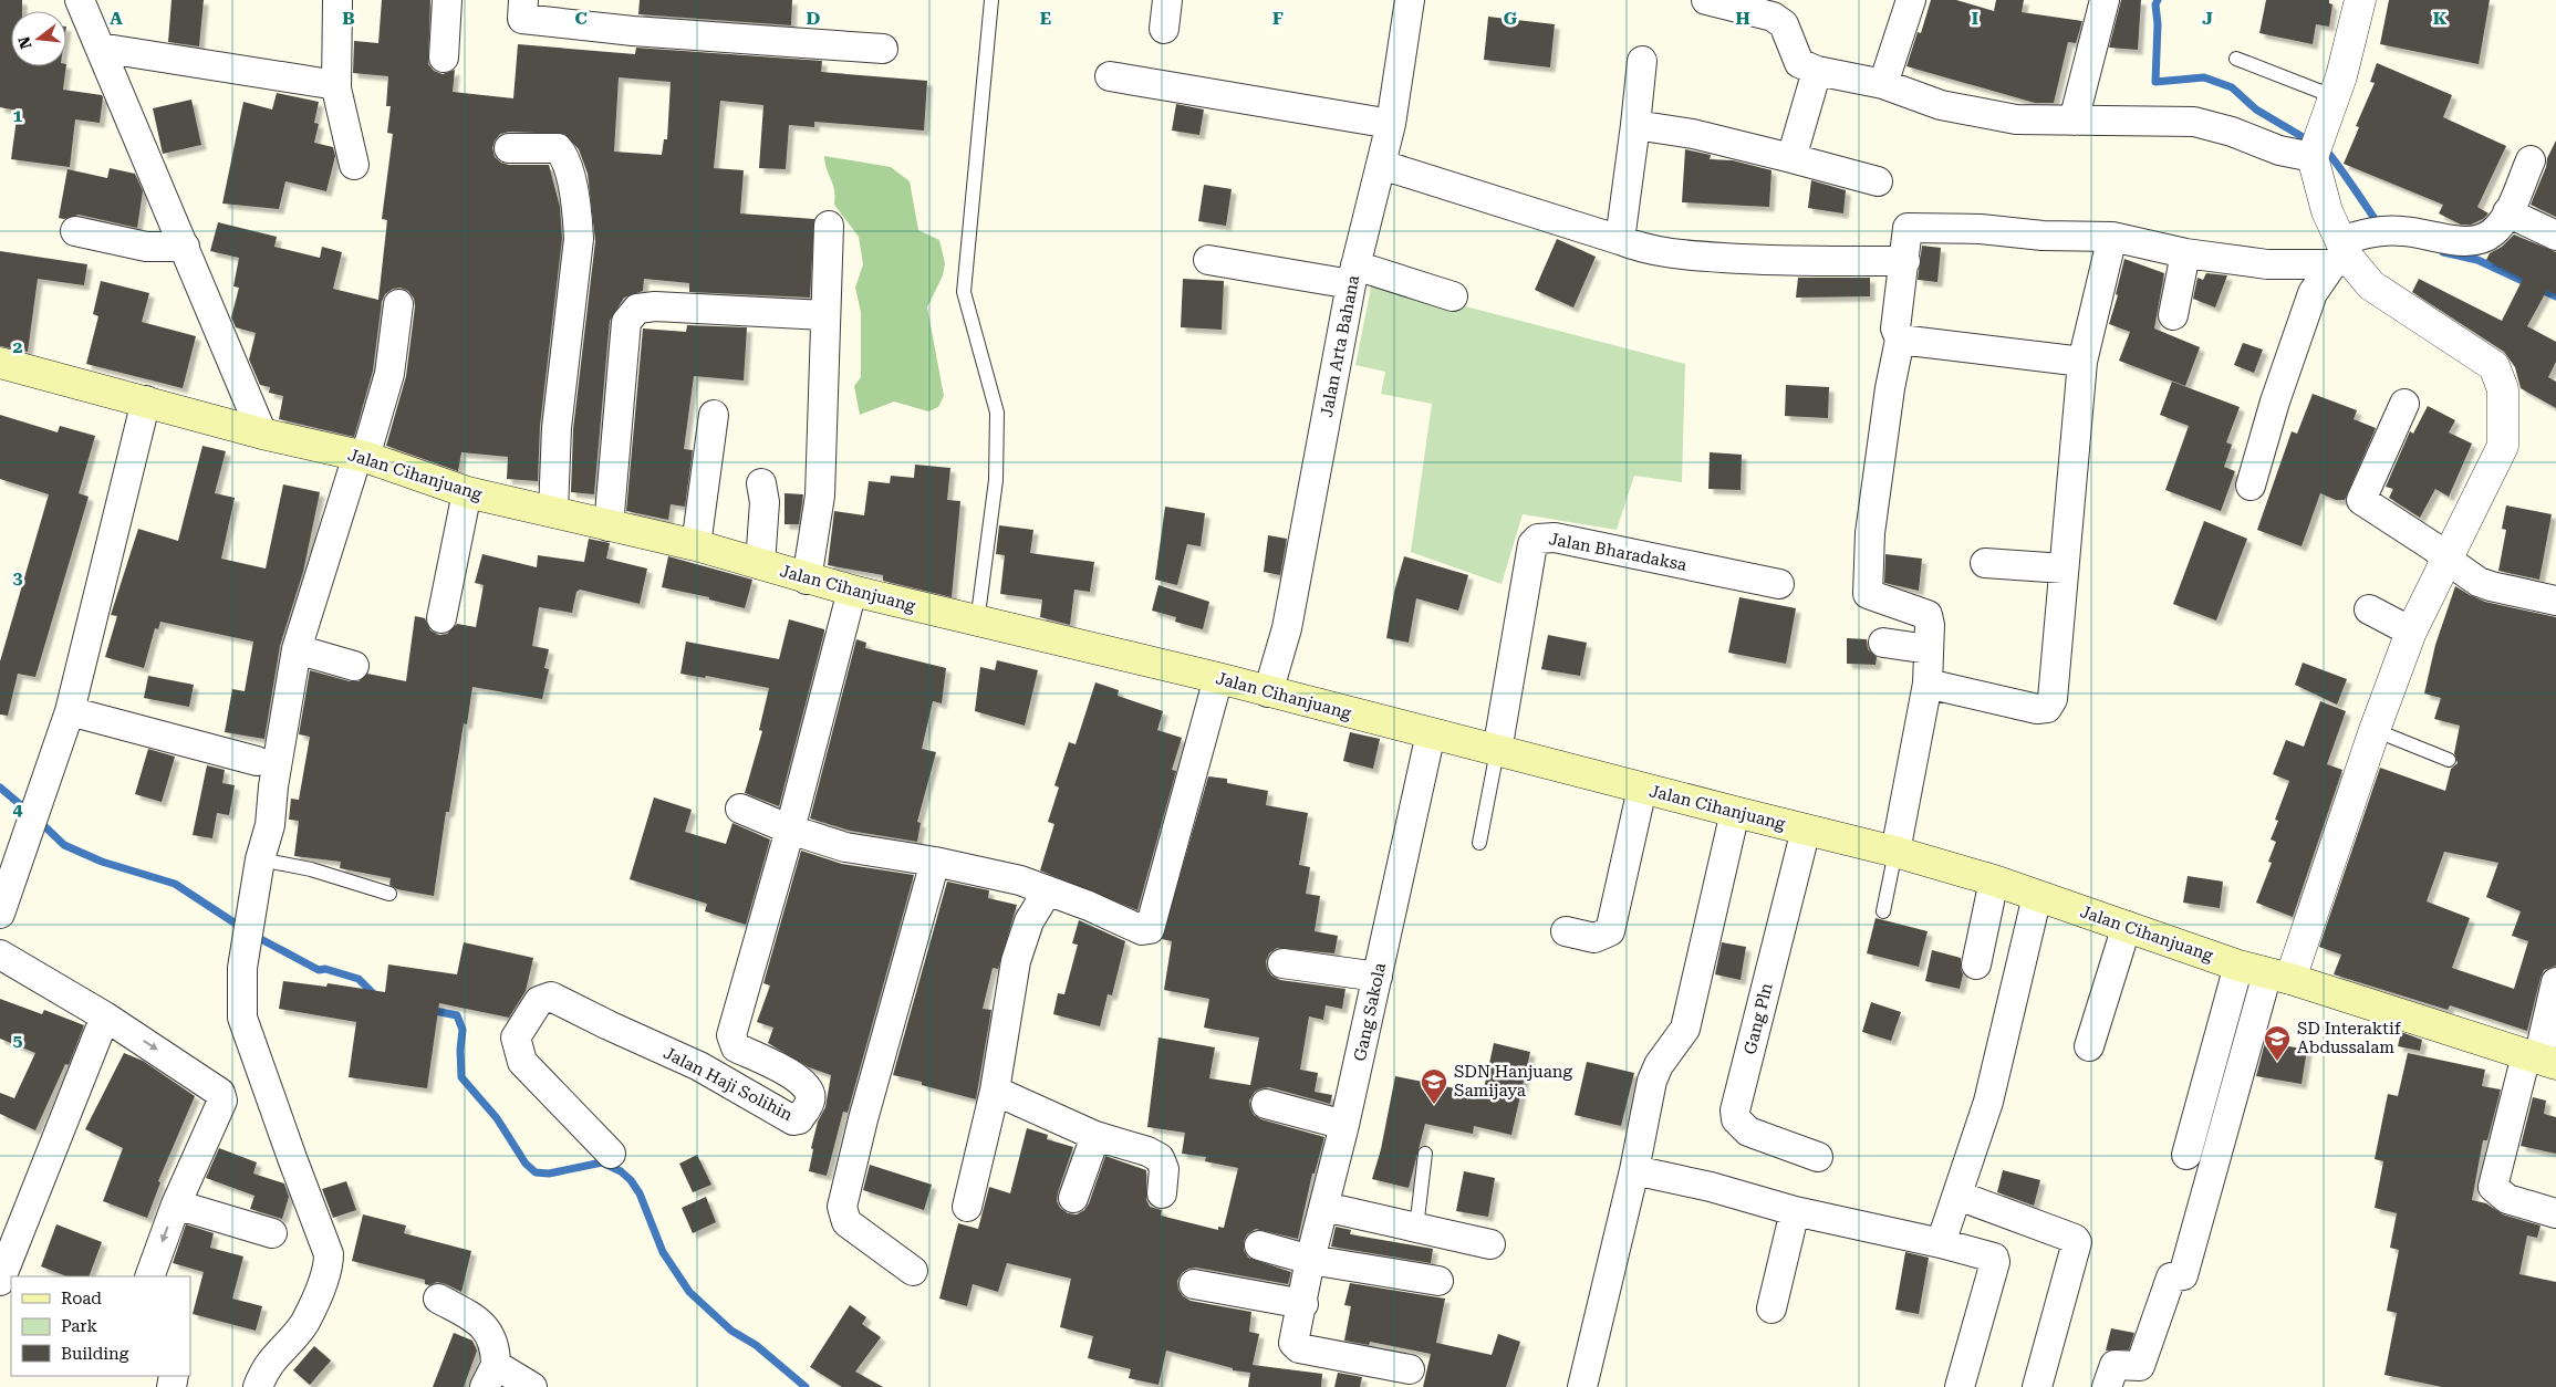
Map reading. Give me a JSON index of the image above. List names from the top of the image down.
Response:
{
  "streets": {
    "main road": ["Jalan Cihanjuang"],
    "street": [
      "Jalan Arta Bahana",
      "Jalan Bharadaksa",
      "Gang Sakola",
      "Gang Pln",
      "Jalan Haji Solihin"
    ]
  },
  "crossings": [
    ["Jalan Arta Bahana", "Jalan Cihanjuang"],
    ["Jalan Cihanjuang", "Jalan Bharadaksa"],
    ["Jalan Cihanjuang", "Gang Sakola"],
    ["Jalan Cihanjuang", "Gang Pln"],
    ["Jalan Cihanjuang", "Jalan Haji Solihin"]
  ],
  "places": {
    "school or university": ["SD Interaktif Abdussalam", "SDN Hanjuang Samijaya"]
  },
  "legend": ["Road", "Park", "Building"],
  "north": "left",
  "grid": {
    "columns": [
      "A",
      "B",
      "C",
      "D",
      "E",
      "F",
      "G",
      "H",
      "I",
      "J",
      "K"
    ],
    "rows": [
      "1",
      "2",
      "3",
      "4",
      "5"
    ]
  }
}
